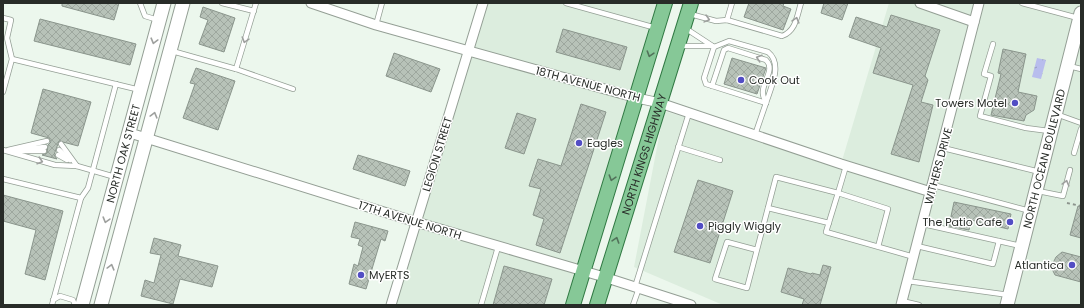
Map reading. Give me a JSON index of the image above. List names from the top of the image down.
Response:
{
  "streets": {
    "main road": ["NORTH OAK STREET", "NORTH KINGS HIGHWAY", "NORTH OCEAN BOULEVARD"],
    "street": [
      "18TH AVENUE NORTH",
      "LEGION STREET",
      "WITHERS DRIVE",
      "17TH AVENUE NORTH"
    ]
  },
  "crossings": [
    ["18TH AVENUE NORTH", "LEGION STREET"],
    ["18TH AVENUE NORTH", "NORTH KINGS HIGHWAY"],
    ["18TH AVENUE NORTH", "WITHERS DRIVE"],
    ["NORTH OAK STREET", "17TH AVENUE NORTH"],
    ["LEGION STREET", "17TH AVENUE NORTH"],
    ["NORTH KINGS HIGHWAY", "17TH AVENUE NORTH"]
  ],
  "places": [
    "Cook Out",
    "Towers Motel",
    "Eagles",
    "The Patio Cafe",
    "Piggly Wiggly",
    "Atlantica",
    "MyERTS"
  ]
}
